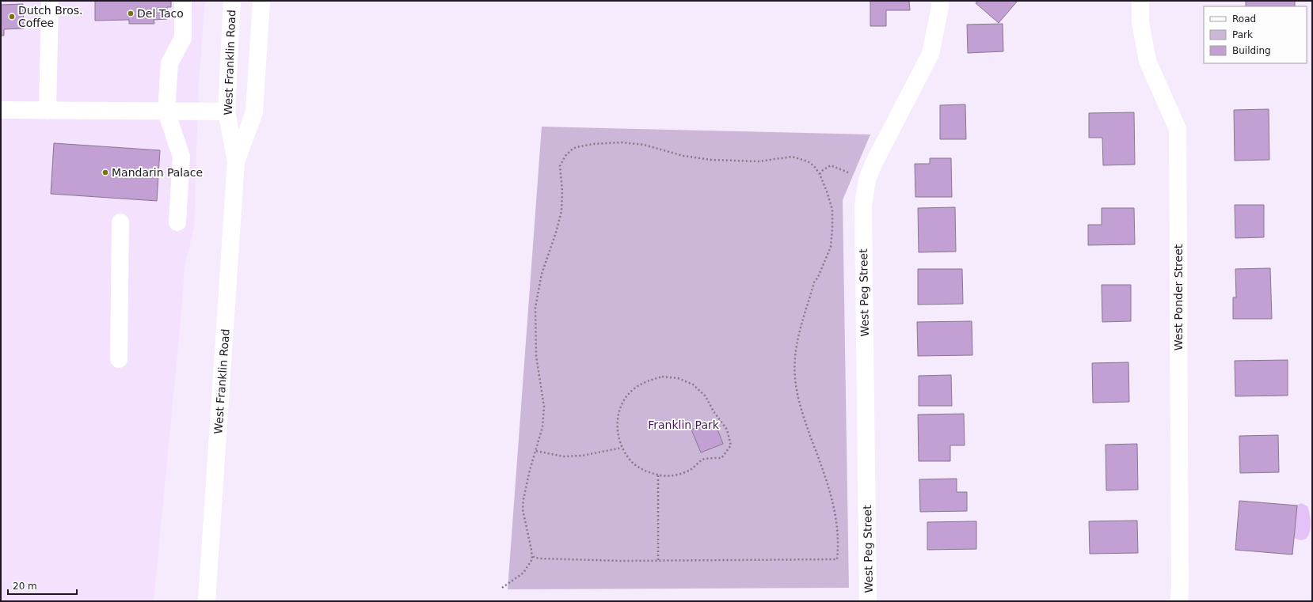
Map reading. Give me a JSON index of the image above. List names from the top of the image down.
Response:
{
  "streets": {
    "street": ["West Franklin Road", "West Peg Street", "West Ponder Street"]
  },
  "parks": ["Franklin Park"],
  "places": ["Del Taco", "Dutch Bros. Coffee", "Mandarin Palace"],
  "legend": ["Road", "Park", "Building"],
  "scale_bar": "20 m"
}
